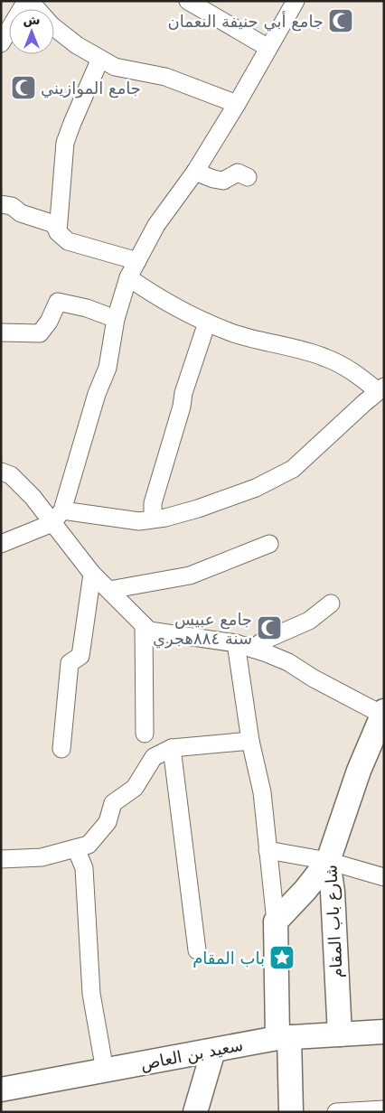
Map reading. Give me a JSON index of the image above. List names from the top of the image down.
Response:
{
  "streets": {
    "street": ["شارع باب المقام", "سعيد بن العاص"]
  },
  "crossings": [
    ["شارع باب المقام", "سعيد بن العاص"]
  ],
  "places": {
    "mosque": ["جامع أبي حنيفة النعمان", "جامع الموازيني", "جامع عبيس سنة ٨٨٤هجري"],
    "place": ["باب المقام"]
  },
  "north": "top"
}
